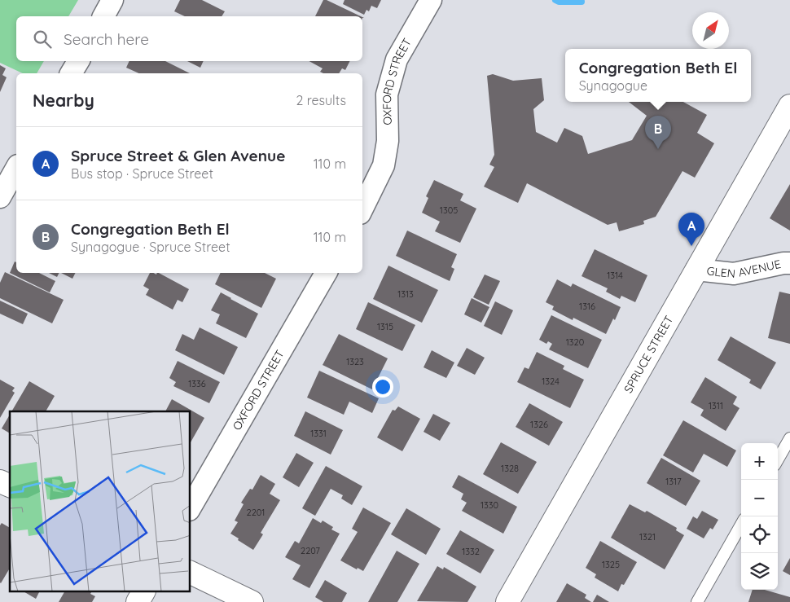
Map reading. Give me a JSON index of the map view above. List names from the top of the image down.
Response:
{
  "streets": {
    "street": ["OXFORD STREET", "GLEN AVENUE", "SPRUCE STREET"]
  },
  "crossings": [
    ["GLEN AVENUE", "SPRUCE STREET"]
  ],
  "house_numbers": [
    "1305",
    "1314",
    "1313",
    "1316",
    "1315",
    "1320",
    "1323",
    "1324",
    "1336",
    "1311",
    "1326",
    "1331",
    "1328",
    "1317",
    "1330",
    "2201",
    "1321",
    "2207",
    "1332",
    "1325"
  ],
  "north": "top right",
  "page": {
    "search": "Search here",
    "popup": ["Congregation Beth El", "Synagogue"],
    "heading": ["Nearby", "2 results"],
    "pins": ["B", "A"],
    "list": [
      {
        "mark": "A",
        "name": "Spruce Street & Glen Avenue",
        "note": "Bus stop · Spruce Street",
        "value": "110 m"
      },
      {
        "mark": "B",
        "name": "Congregation Beth El",
        "note": "Synagogue · Spruce Street",
        "value": "110 m"
      }
    ],
    "map_buttons": ["+", "−"]
  }
}
